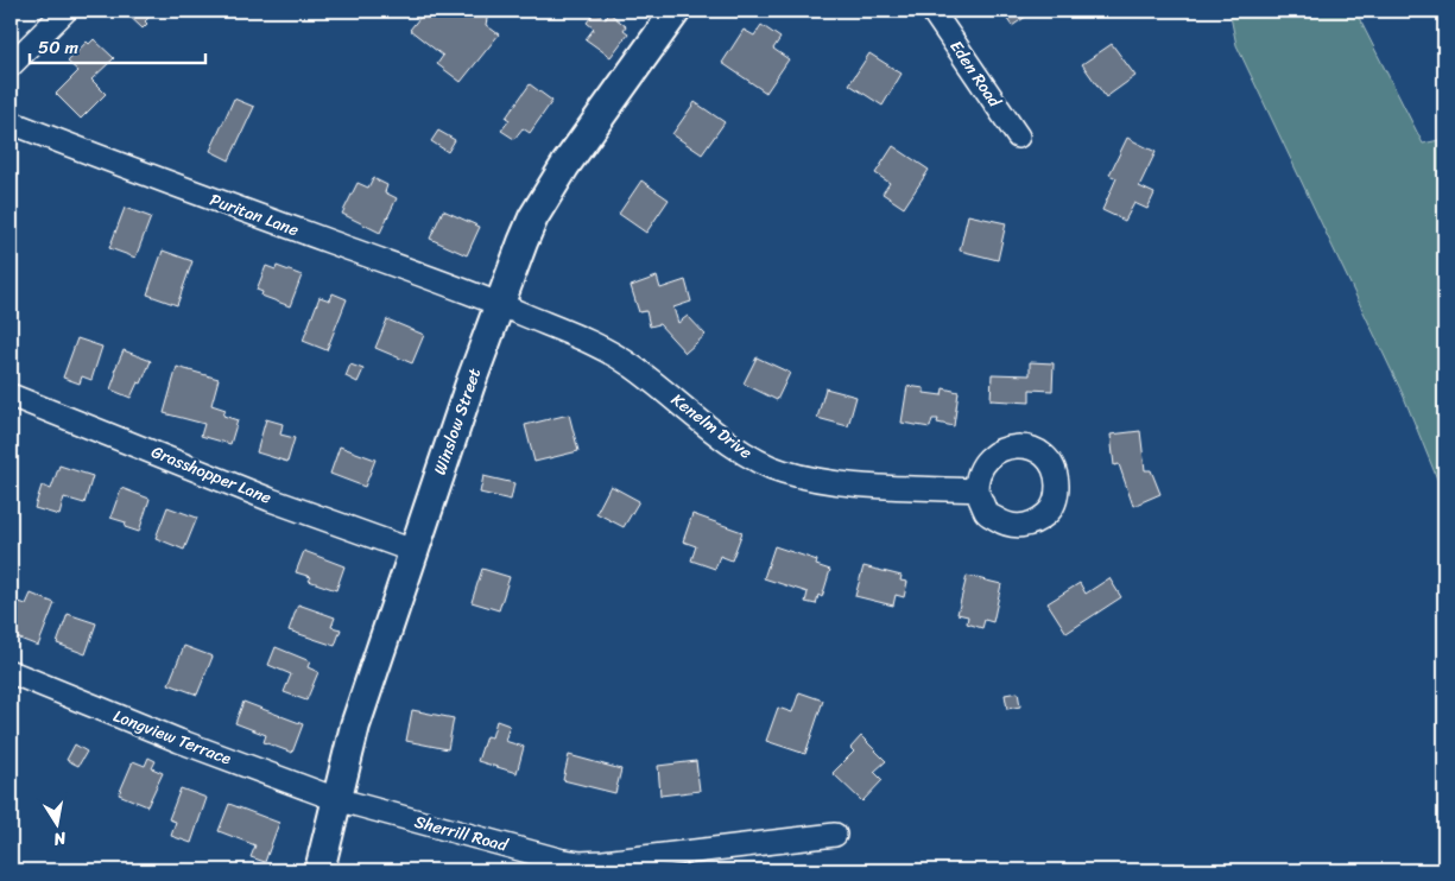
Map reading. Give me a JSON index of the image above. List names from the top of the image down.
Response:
{
  "streets": {
    "street": [
      "Eden Road",
      "Puritan Lane",
      "Winslow Street",
      "Kenelm Drive",
      "Grasshopper Lane",
      "Longview Terrace",
      "Sherrill Road"
    ]
  },
  "crossings": [
    ["Puritan Lane", "Winslow Street"],
    ["Puritan Lane", "Kenelm Drive"],
    ["Winslow Street", "Kenelm Drive"],
    ["Winslow Street", "Grasshopper Lane"],
    ["Winslow Street", "Longview Terrace"],
    ["Winslow Street", "Sherrill Road"],
    ["Longview Terrace", "Sherrill Road"]
  ],
  "scale_bar": "50 m",
  "north": "bottom"
}
